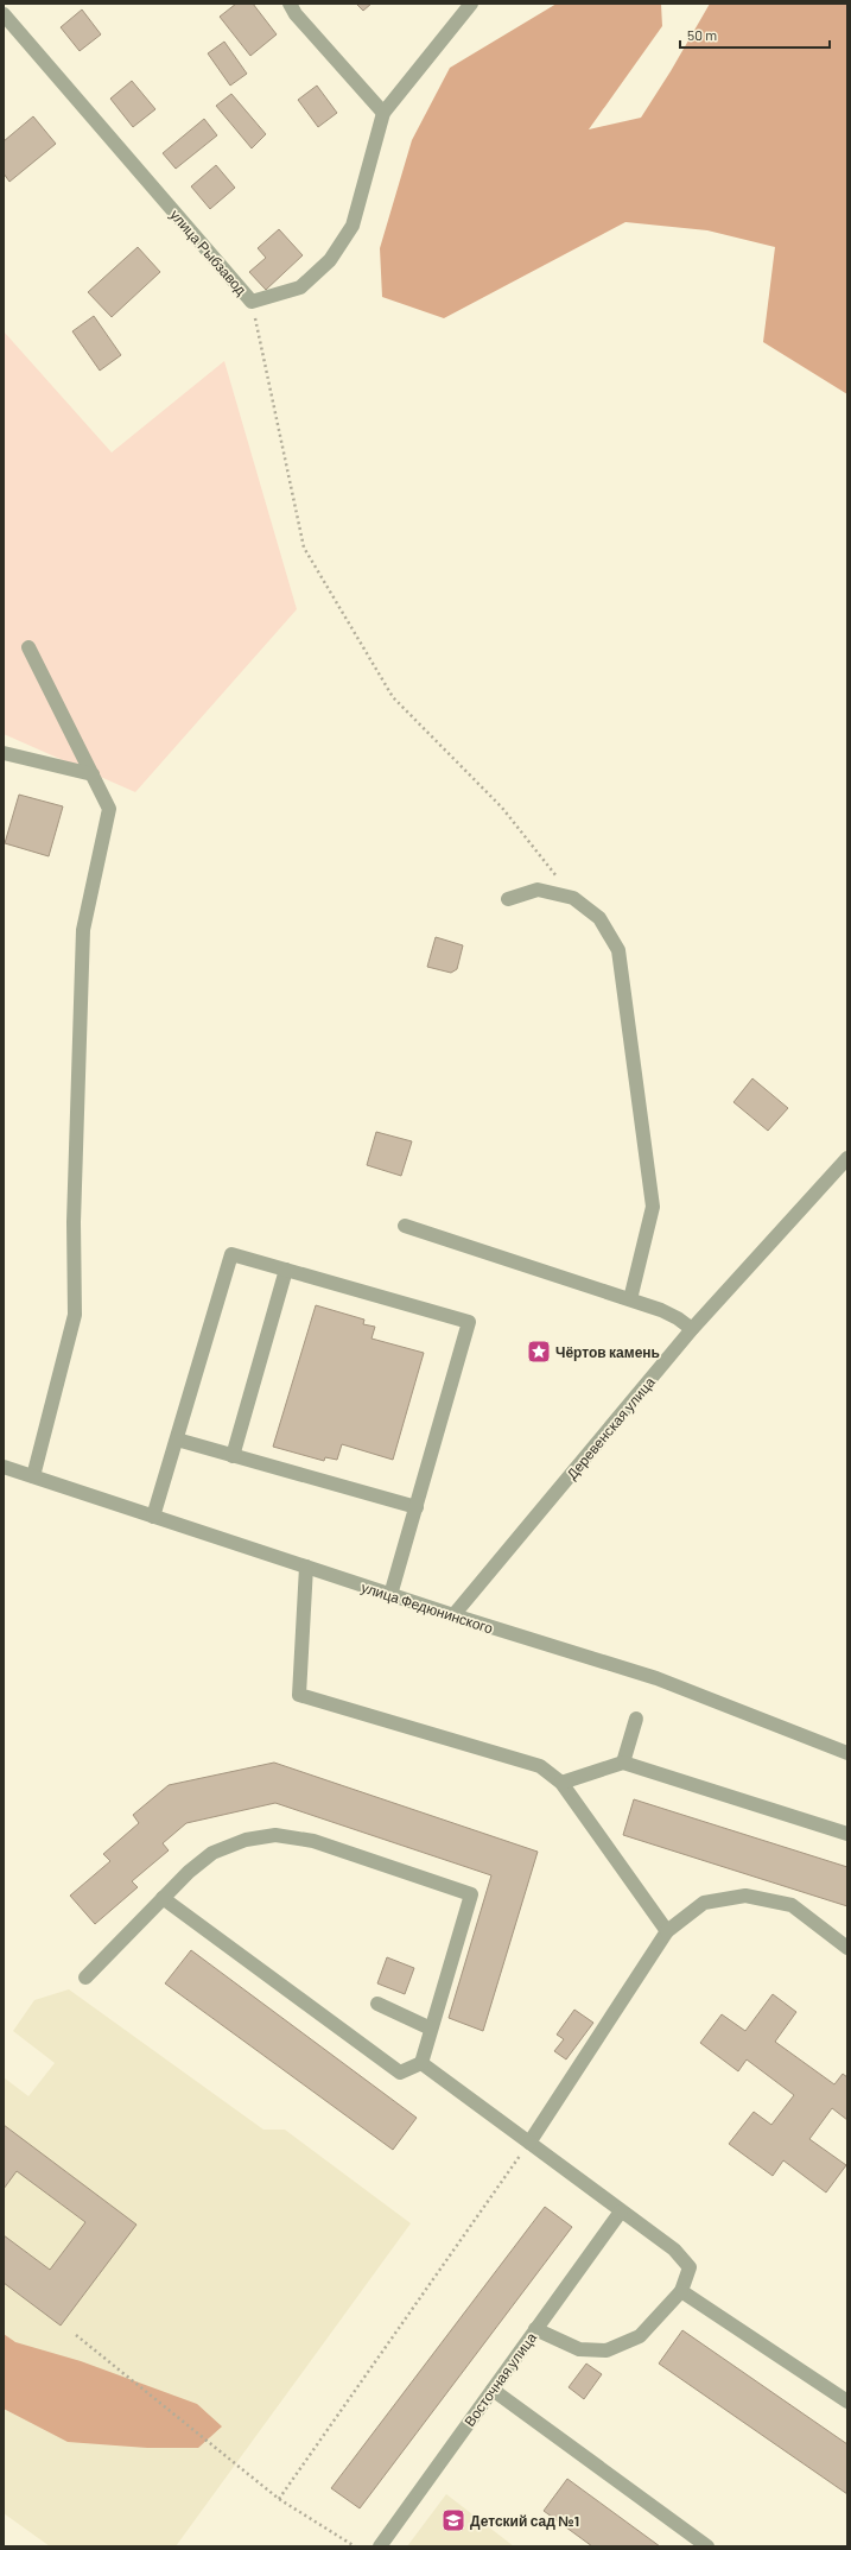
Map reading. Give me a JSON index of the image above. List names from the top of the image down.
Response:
{
  "streets": {
    "street": [
      "улица Рыбзавод",
      "Деревенская улица",
      "улица Федюнинского",
      "Восточная улица"
    ]
  },
  "crossings": [
    ["Деревенская улица", "улица Федюнинского"]
  ],
  "places": {
    "place": ["Чёртов камень"],
    "school or university": ["Детский сад №1"]
  },
  "scale_bar": "50 m"
}
